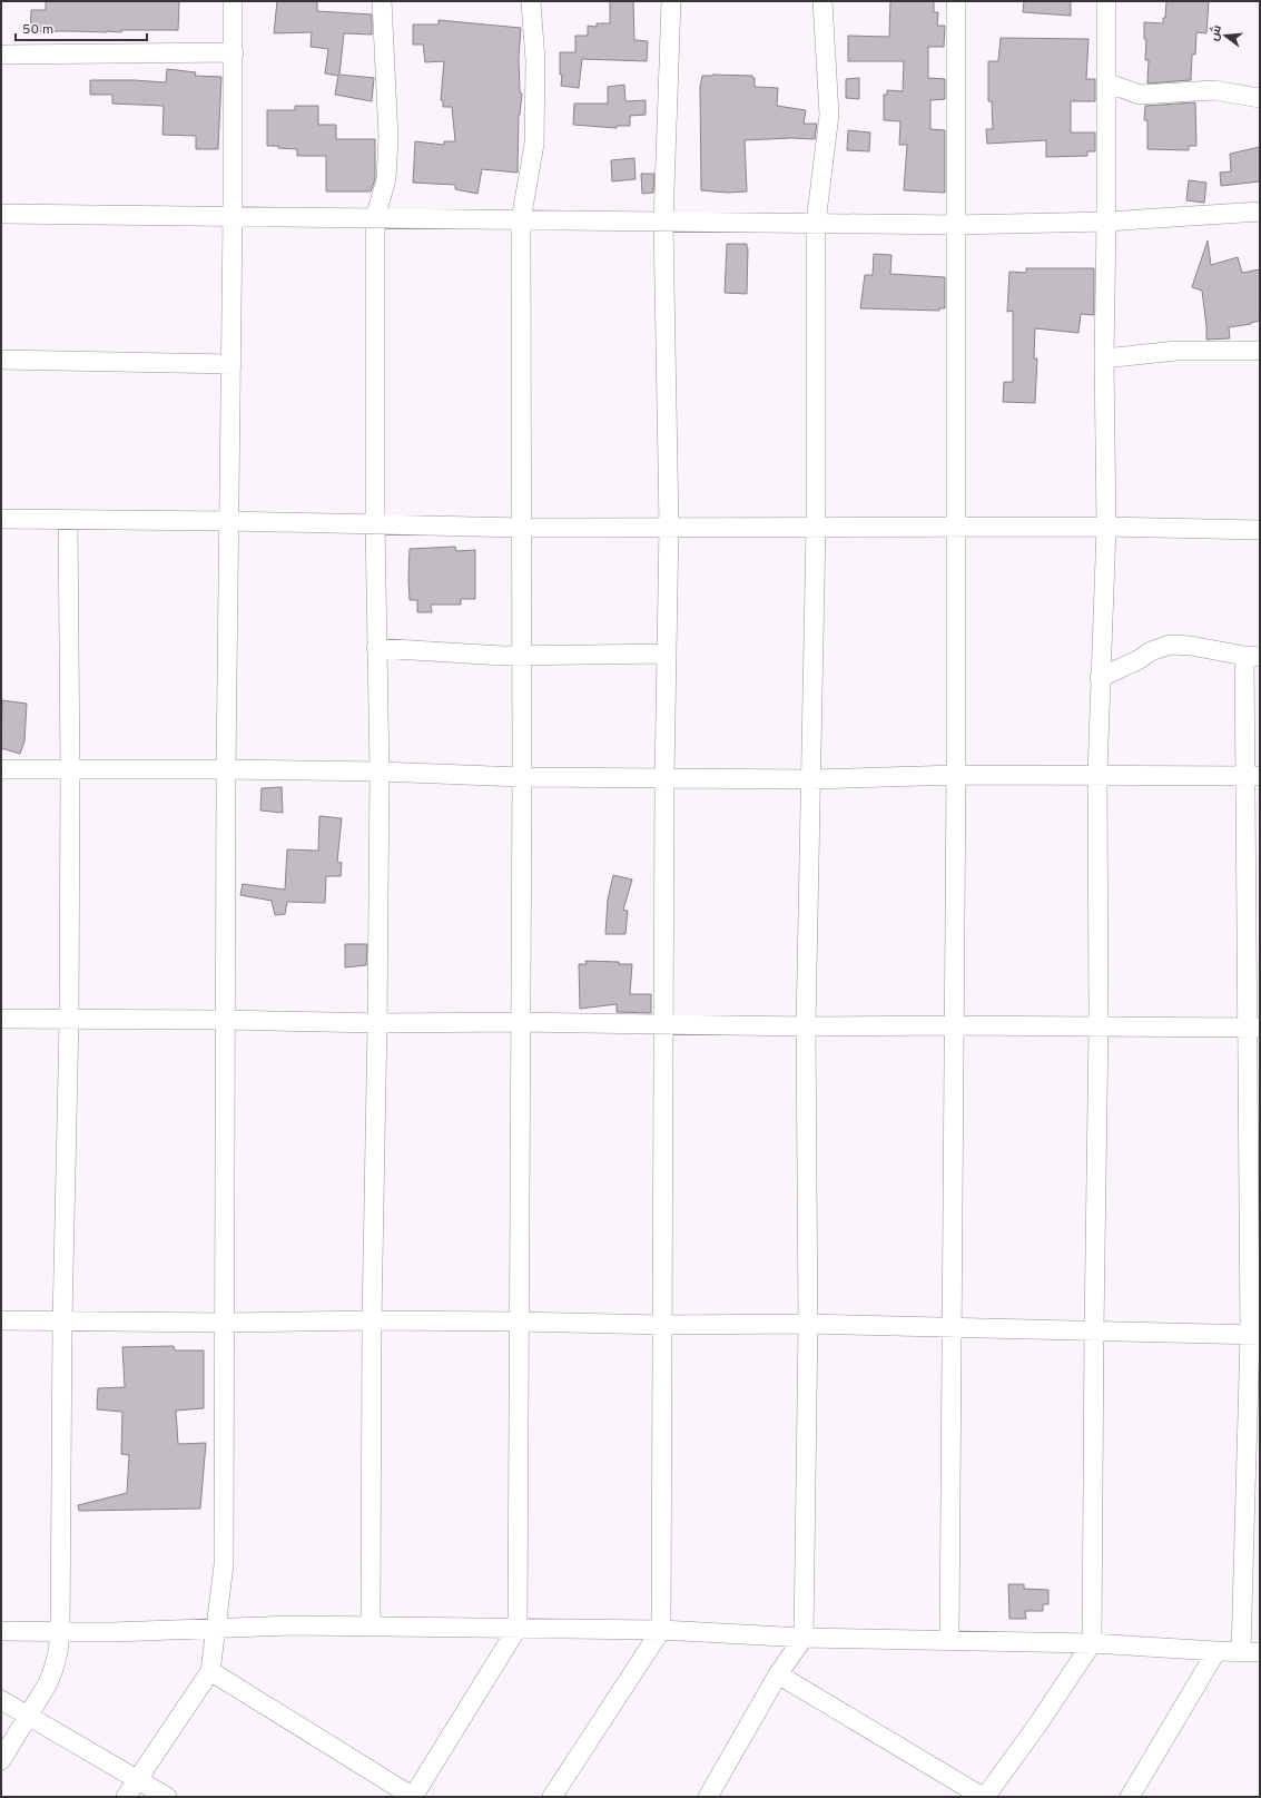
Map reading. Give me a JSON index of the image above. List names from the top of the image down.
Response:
{
  "scale_bar": "50 m",
  "north": "left"
}
